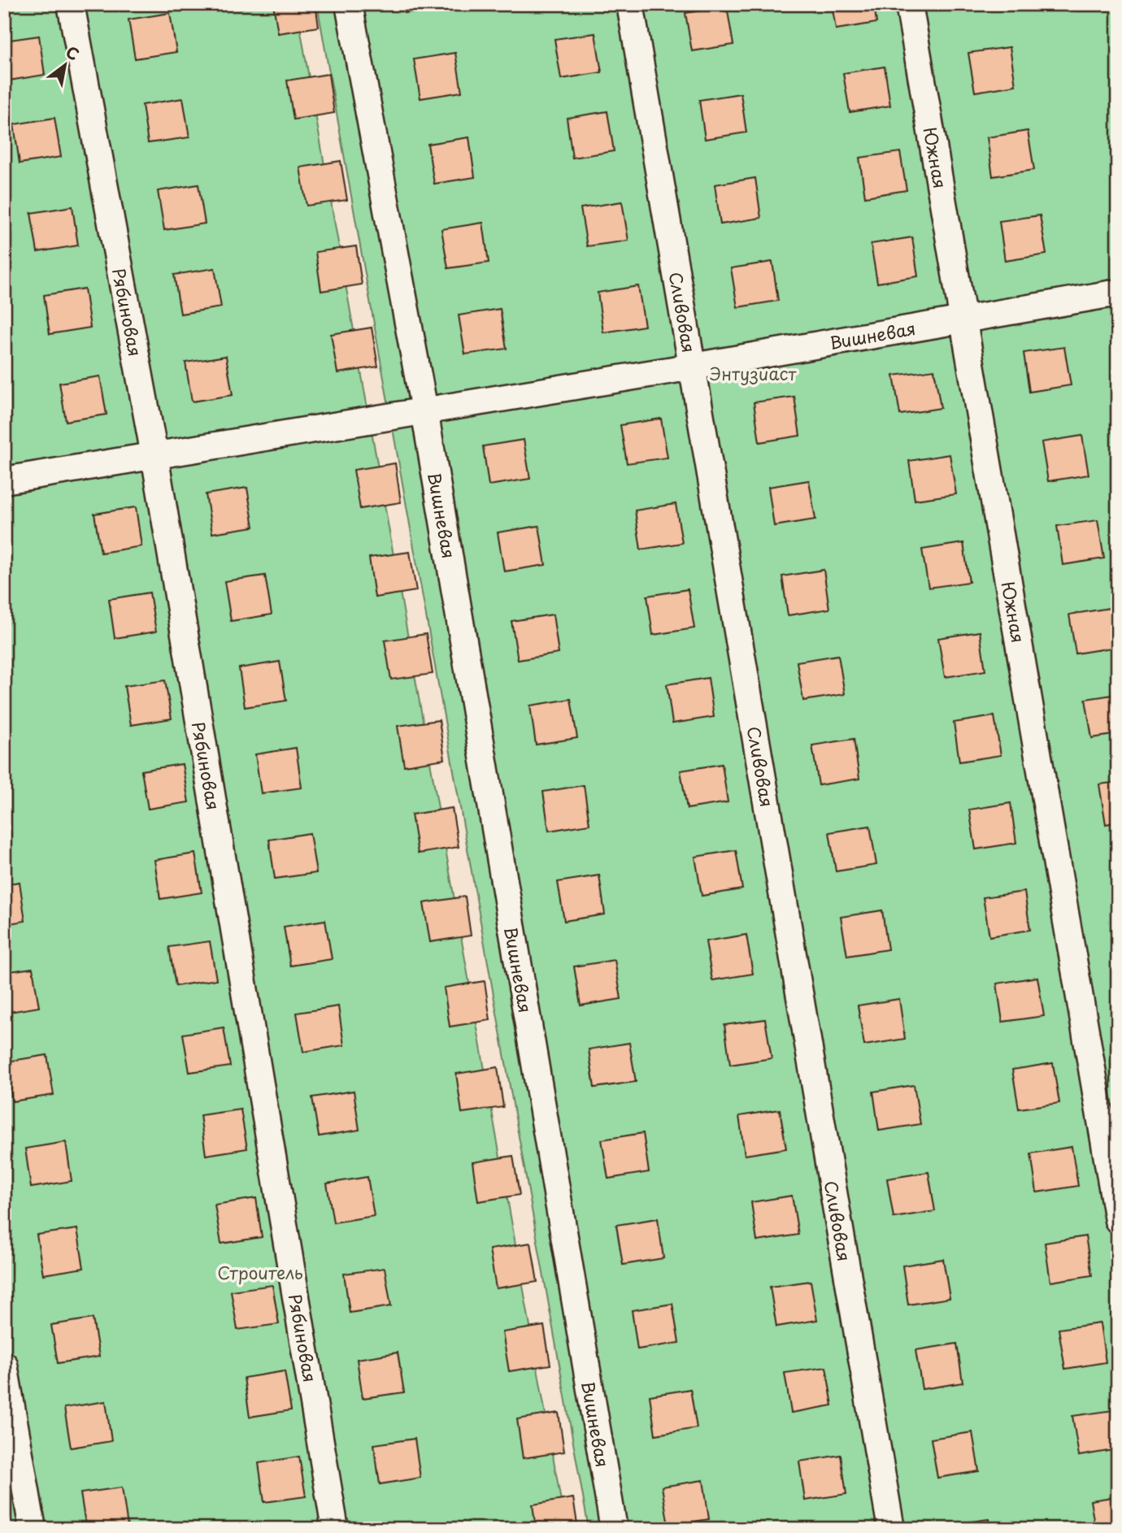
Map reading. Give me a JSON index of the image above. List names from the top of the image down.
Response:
{
  "streets": {
    "street": [
      "Южная",
      "Рябиновая",
      "Сливовая",
      "Вишневая"
    ]
  },
  "crossings": [
    ["Южная", "Вишневая"],
    ["Рябиновая", "Вишневая"],
    ["Сливовая", "Вишневая"]
  ],
  "parks": ["Энтузиаст", "Строитель"],
  "north": "top right"
}
